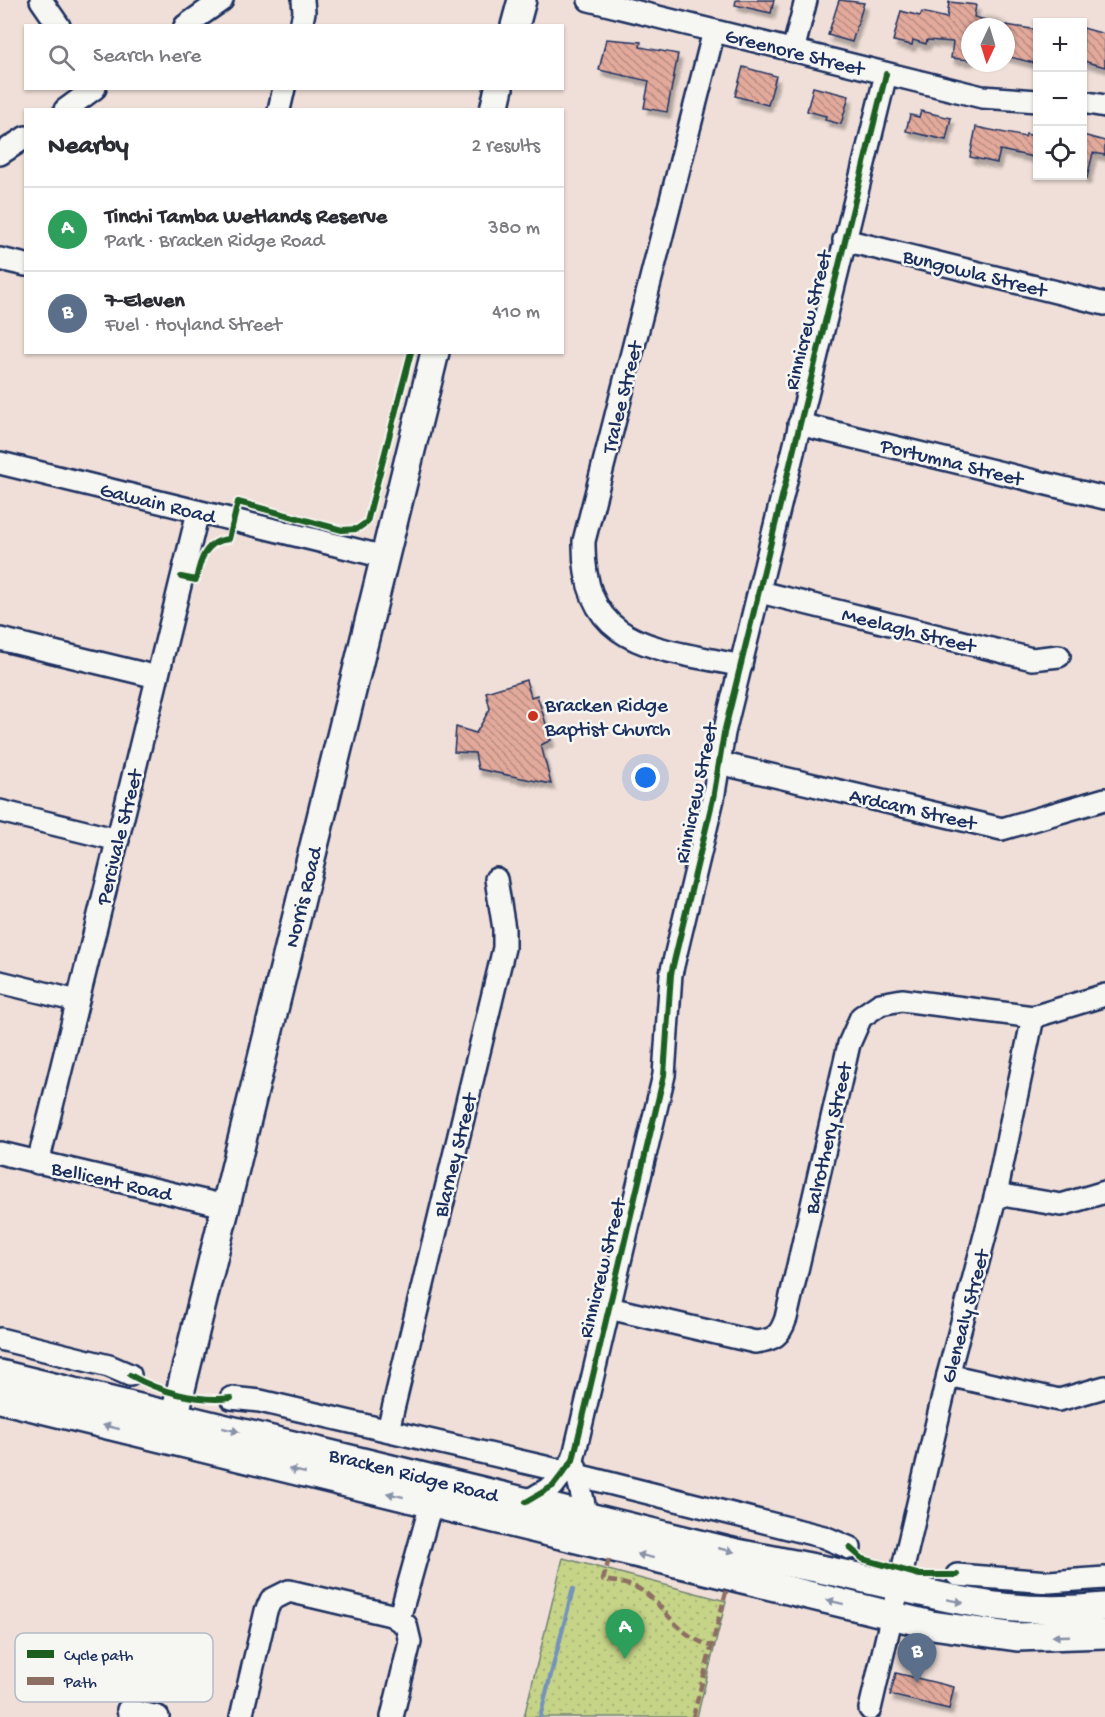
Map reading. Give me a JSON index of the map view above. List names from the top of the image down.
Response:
{
  "streets": {
    "main road": ["Norris Road", "Bracken Ridge Road"],
    "street": [
      "Greenore Street",
      "Bungowla Street",
      "Rinnicrew Street",
      "Tralee Street",
      "Portumna Street",
      "Gawain Road",
      "Meelagh Street",
      "Ardcarn Street",
      "Percivale Street",
      "Balrothery Street",
      "Blarney Street",
      "Bellicent Road",
      "Glenealy Street"
    ]
  },
  "crossings": [
    ["Greenore Street", "Rinnicrew Street"],
    ["Greenore Street", "Tralee Street"],
    ["Bungowla Street", "Rinnicrew Street"],
    ["Rinnicrew Street", "Tralee Street"],
    ["Rinnicrew Street", "Portumna Street"],
    ["Rinnicrew Street", "Meelagh Street"],
    ["Rinnicrew Street", "Ardcarn Street"],
    ["Rinnicrew Street", "Balrothery Street"],
    ["Rinnicrew Street", "Bracken Ridge Road"],
    ["Gawain Road", "Percivale Street"],
    ["Gawain Road", "Norris Road"],
    ["Percivale Street", "Bellicent Road"],
    ["Norris Road", "Bellicent Road"],
    ["Norris Road", "Bracken Ridge Road"],
    ["Balrothery Street", "Glenealy Street"],
    ["Blarney Street", "Bracken Ridge Road"],
    ["Glenealy Street", "Bracken Ridge Road"]
  ],
  "places": ["Bracken Ridge Baptist Church"],
  "legend": ["Cycle path", "Path"],
  "north": "bottom",
  "page": {
    "map_buttons": ["+", "−"],
    "search": "Search here",
    "heading": ["Nearby", "2 results"],
    "list": [
      {
        "mark": "A",
        "name": "Tinchi Tamba Wetlands Reserve",
        "note": "Park · Bracken Ridge Road",
        "value": "380 m"
      },
      {
        "mark": "B",
        "name": "7-Eleven",
        "note": "Fuel · Hoyland Street",
        "value": "410 m"
      }
    ],
    "pins": ["A", "B"]
  }
}
